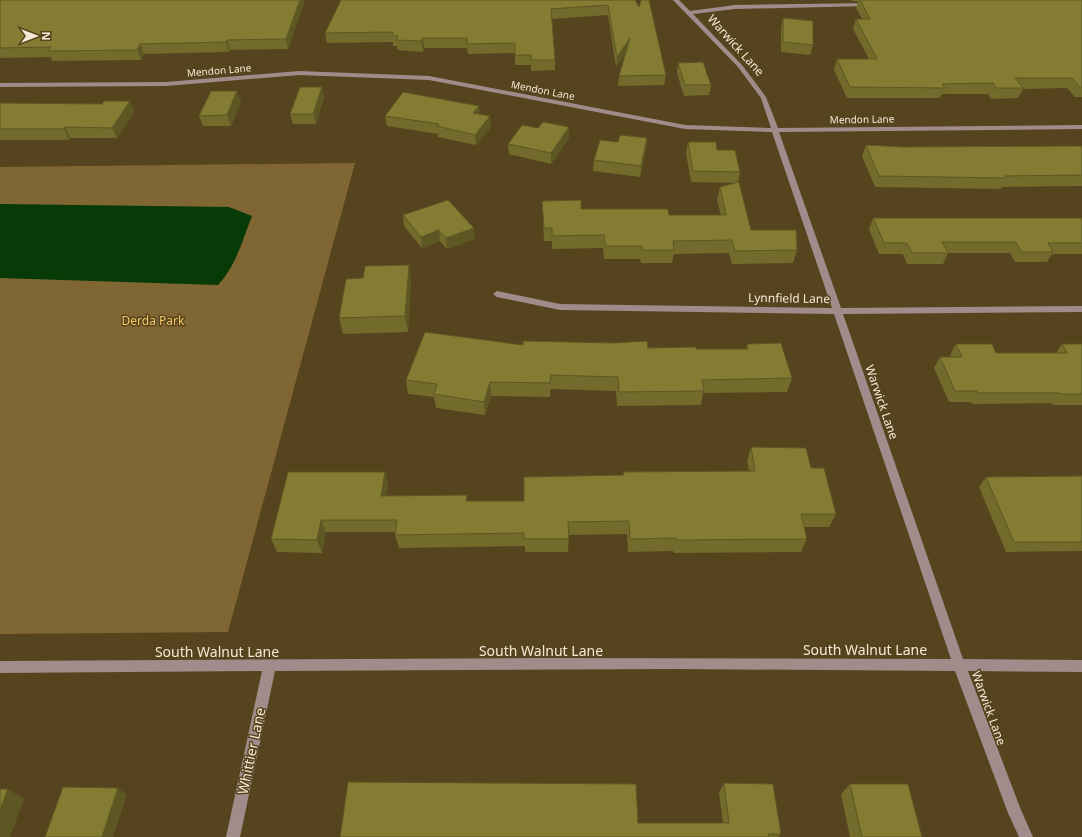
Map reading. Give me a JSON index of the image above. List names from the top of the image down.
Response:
{
  "streets": {
    "street": [
      "Warwick Lane",
      "Mendon Lane",
      "Lynnfield Lane",
      "South Walnut Lane",
      "Whittier Lane"
    ]
  },
  "crossings": [
    ["Warwick Lane", "Mendon Lane"],
    ["Warwick Lane", "Lynnfield Lane"],
    ["Warwick Lane", "South Walnut Lane"],
    ["South Walnut Lane", "Whittier Lane"]
  ],
  "parks": ["Derda Park"],
  "north": "right"
}
